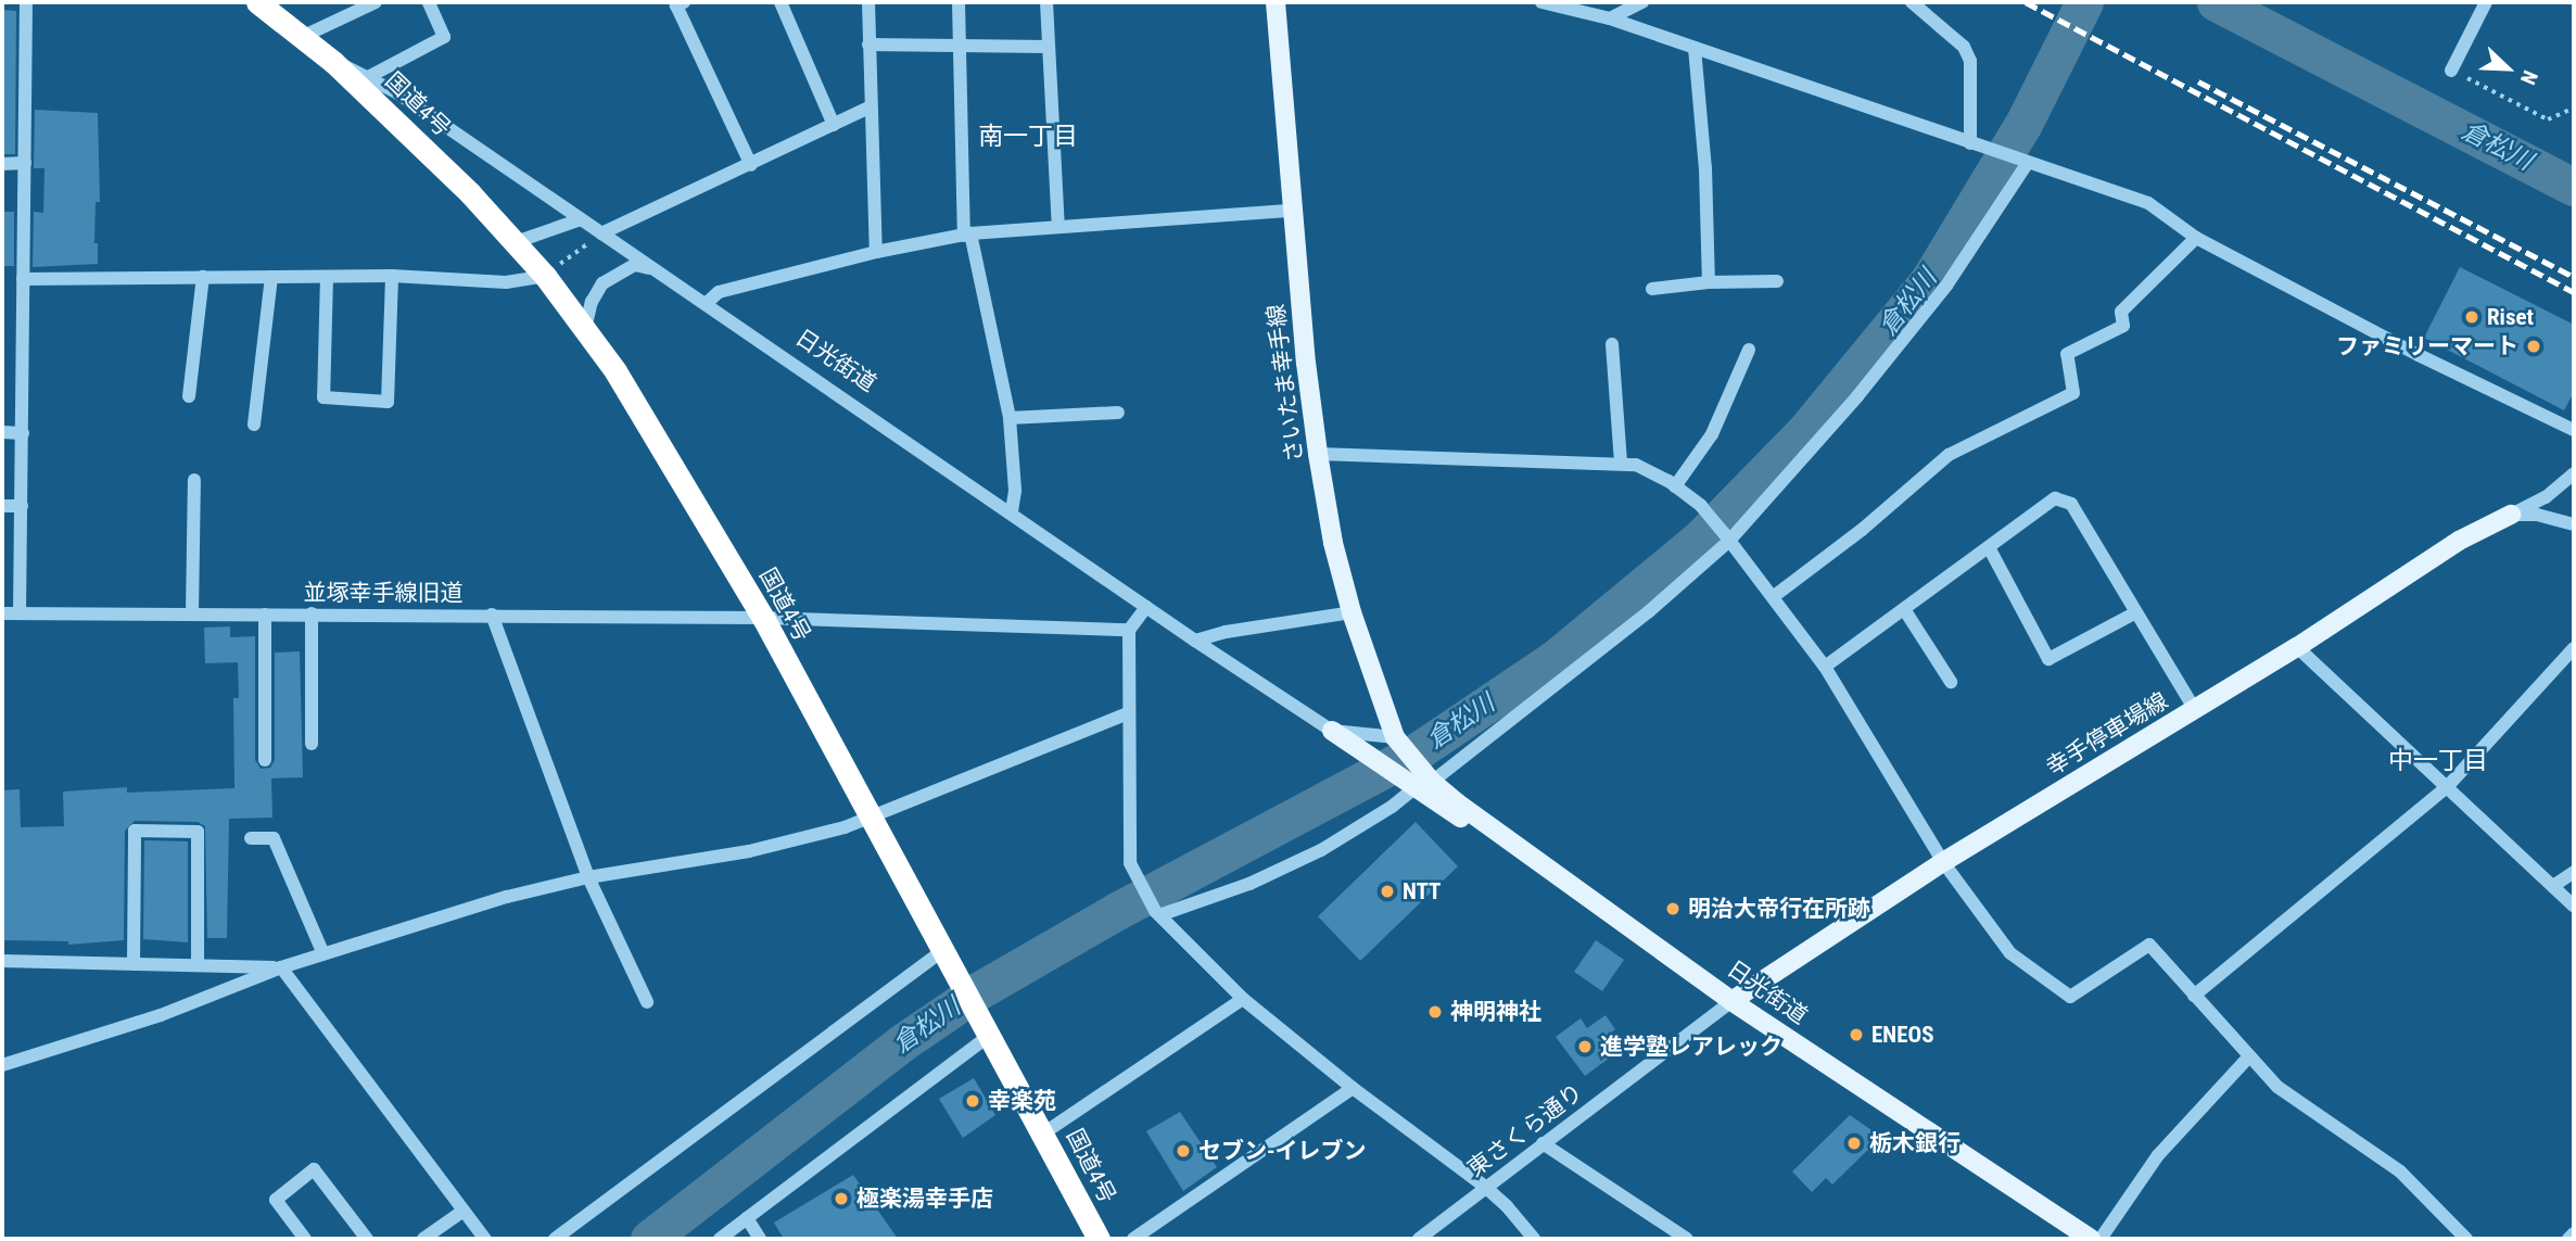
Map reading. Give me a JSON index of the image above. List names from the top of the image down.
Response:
{
  "streets": {
    "highway": ["国道4号", "日光街道"],
    "main road": ["さいたま幸手線", "幸手停車場線"],
    "street": ["並塚幸手線旧道", "東さくら通り"]
  },
  "crossings": [
    ["国道4号", "日光街道"],
    ["国道4号", "並塚幸手線旧道"],
    ["日光街道", "さいたま幸手線"],
    ["日光街道", "幸手停車場線"],
    ["日光街道", "東さくら通り"],
    ["幸手停車場線", "東さくら通り"]
  ],
  "districts": ["南一丁目", "中一丁目"],
  "water": ["倉松川"],
  "places": [
    "Riset",
    "ファミリーマート",
    "NTT",
    "明治大帝行在所跡",
    "神明神社",
    "ENEOS",
    "進学塾レアレック",
    "幸楽苑",
    "栃木銀行",
    "セブン-イレブン",
    "極楽湯幸手店"
  ],
  "north": "bottom right"
}
